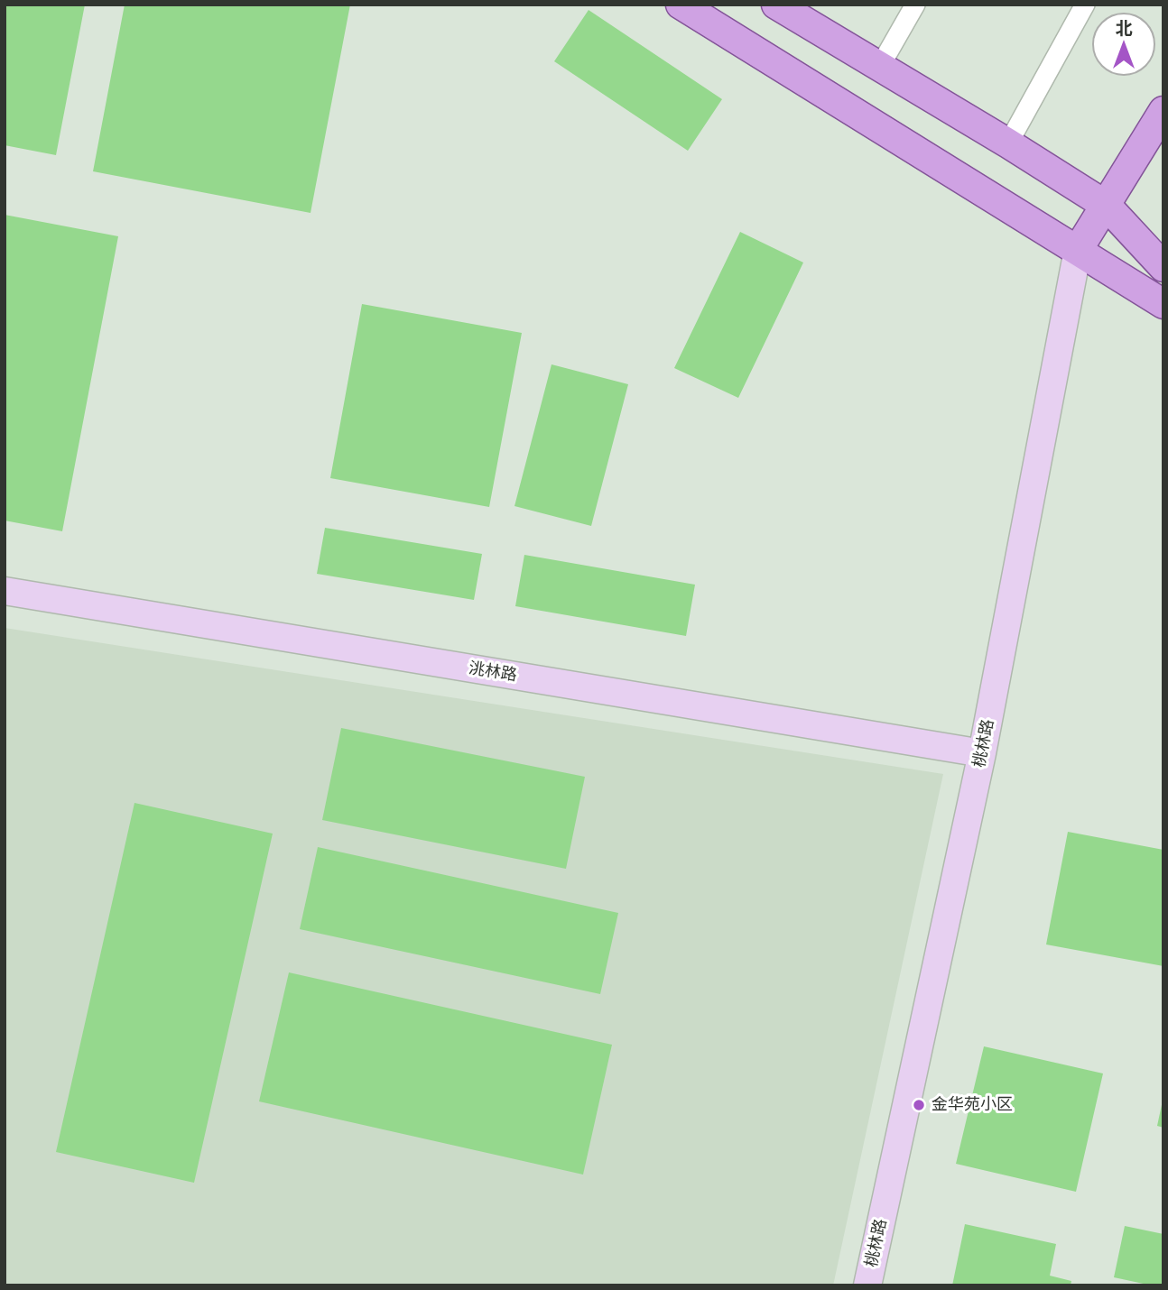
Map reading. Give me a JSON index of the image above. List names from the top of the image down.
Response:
{
  "streets": {
    "main road": ["桃林路"],
    "street": ["洮林路"]
  },
  "crossings": [
    ["洮林路", "桃林路"]
  ],
  "places": ["金华苑小区"],
  "north": "top"
}
